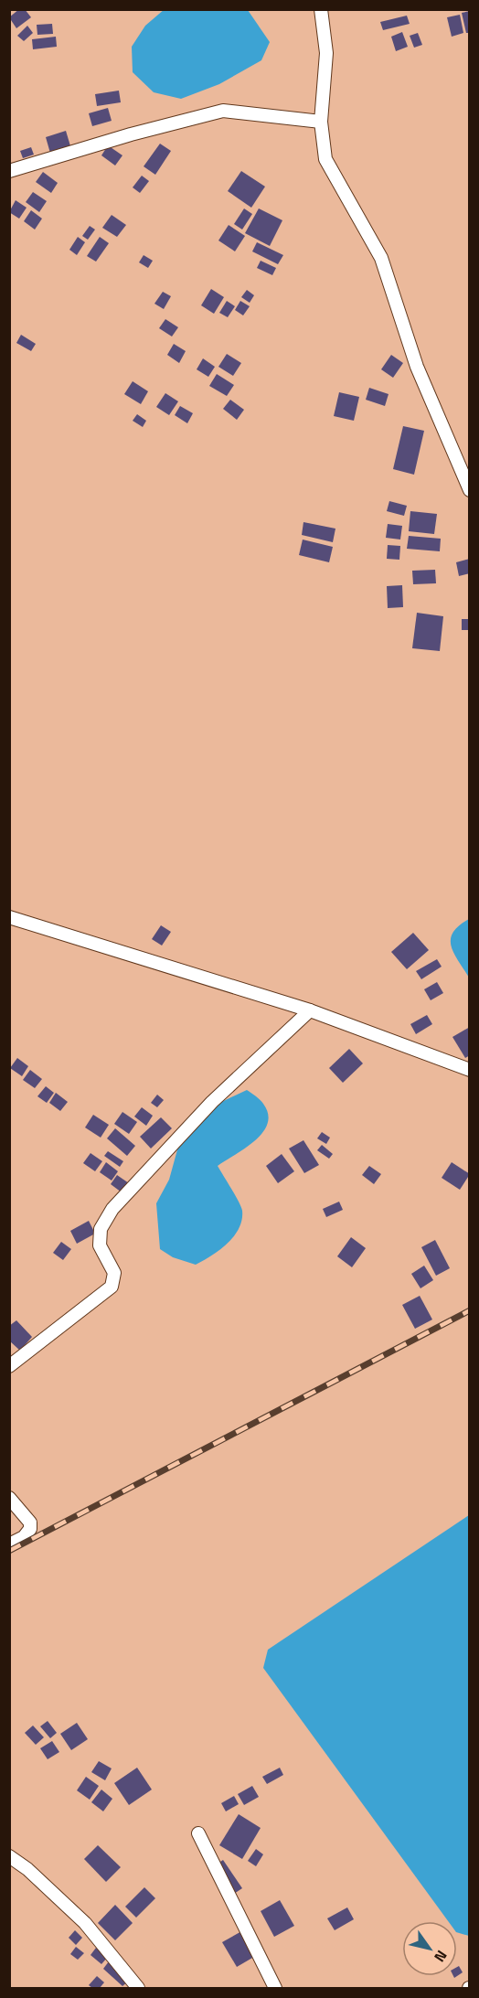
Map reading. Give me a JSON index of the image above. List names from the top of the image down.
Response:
{
  "north": "bottom right"
}
